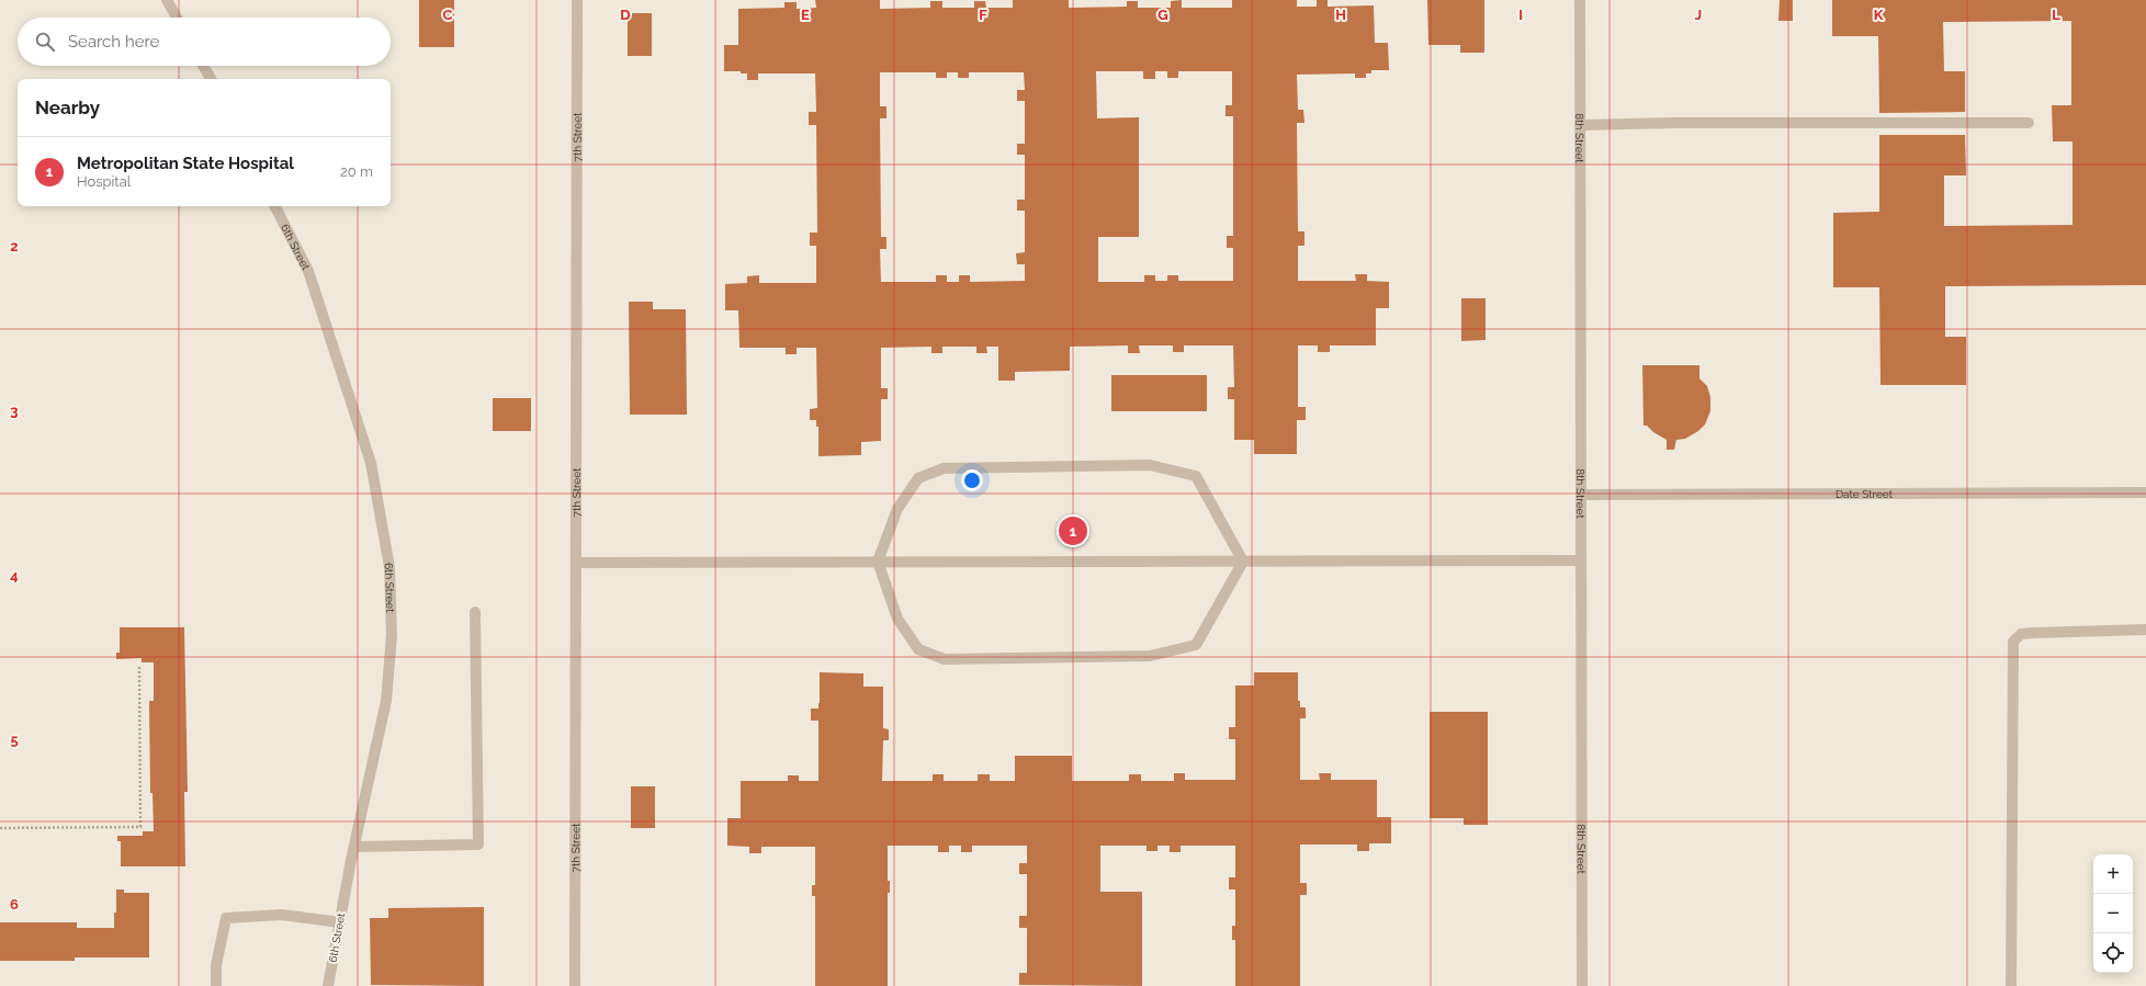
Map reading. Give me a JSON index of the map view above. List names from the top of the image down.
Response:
{
  "streets": {
    "street": [
      "7th Street",
      "8th Street",
      "6th Street",
      "Date Street"
    ]
  },
  "crossings": [
    ["8th Street", "Date Street"]
  ],
  "page": {
    "search": "Search here",
    "heading": "Nearby",
    "list": [
      {
        "mark": "1",
        "name": "Metropolitan State Hospital",
        "note": "Hospital",
        "value": "20 m"
      }
    ],
    "pins": "1",
    "map_buttons": ["+", "−"]
  },
  "grid": {
    "columns": [
      "C",
      "D",
      "E",
      "F",
      "G",
      "H",
      "I",
      "J",
      "K",
      "L"
    ],
    "rows": [
      "2",
      "3",
      "4",
      "5",
      "6"
    ]
  }
}
